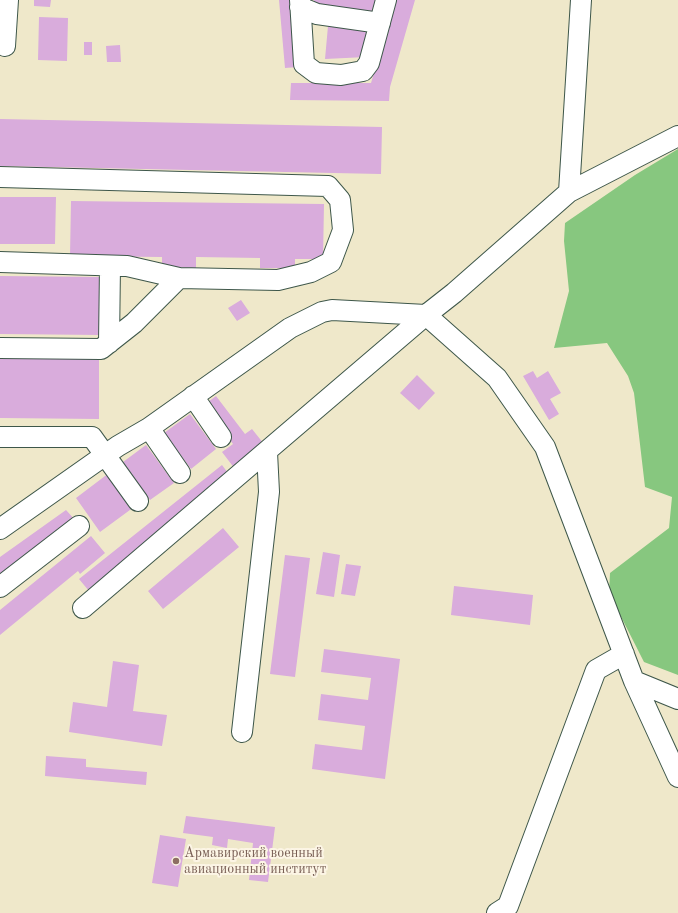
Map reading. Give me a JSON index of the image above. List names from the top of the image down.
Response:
{
  "places": ["Армавирский военный авиационный институт"]
}
